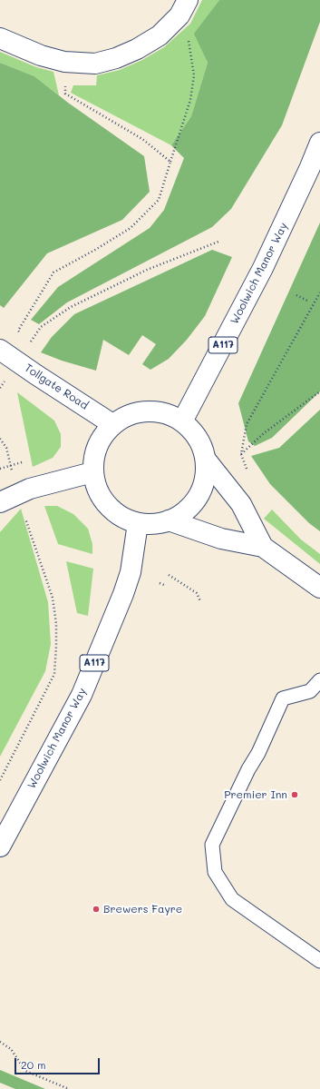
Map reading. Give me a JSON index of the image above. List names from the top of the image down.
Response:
{
  "streets": {
    "main road": ["Woolwich Manor Way", "A117", "Tollgate Road"]
  },
  "crossings": [
    ["Woolwich Manor Way", "Tollgate Road"]
  ],
  "places": ["Premier Inn", "Brewers Fayre"],
  "scale_bar": "20 m"
}
